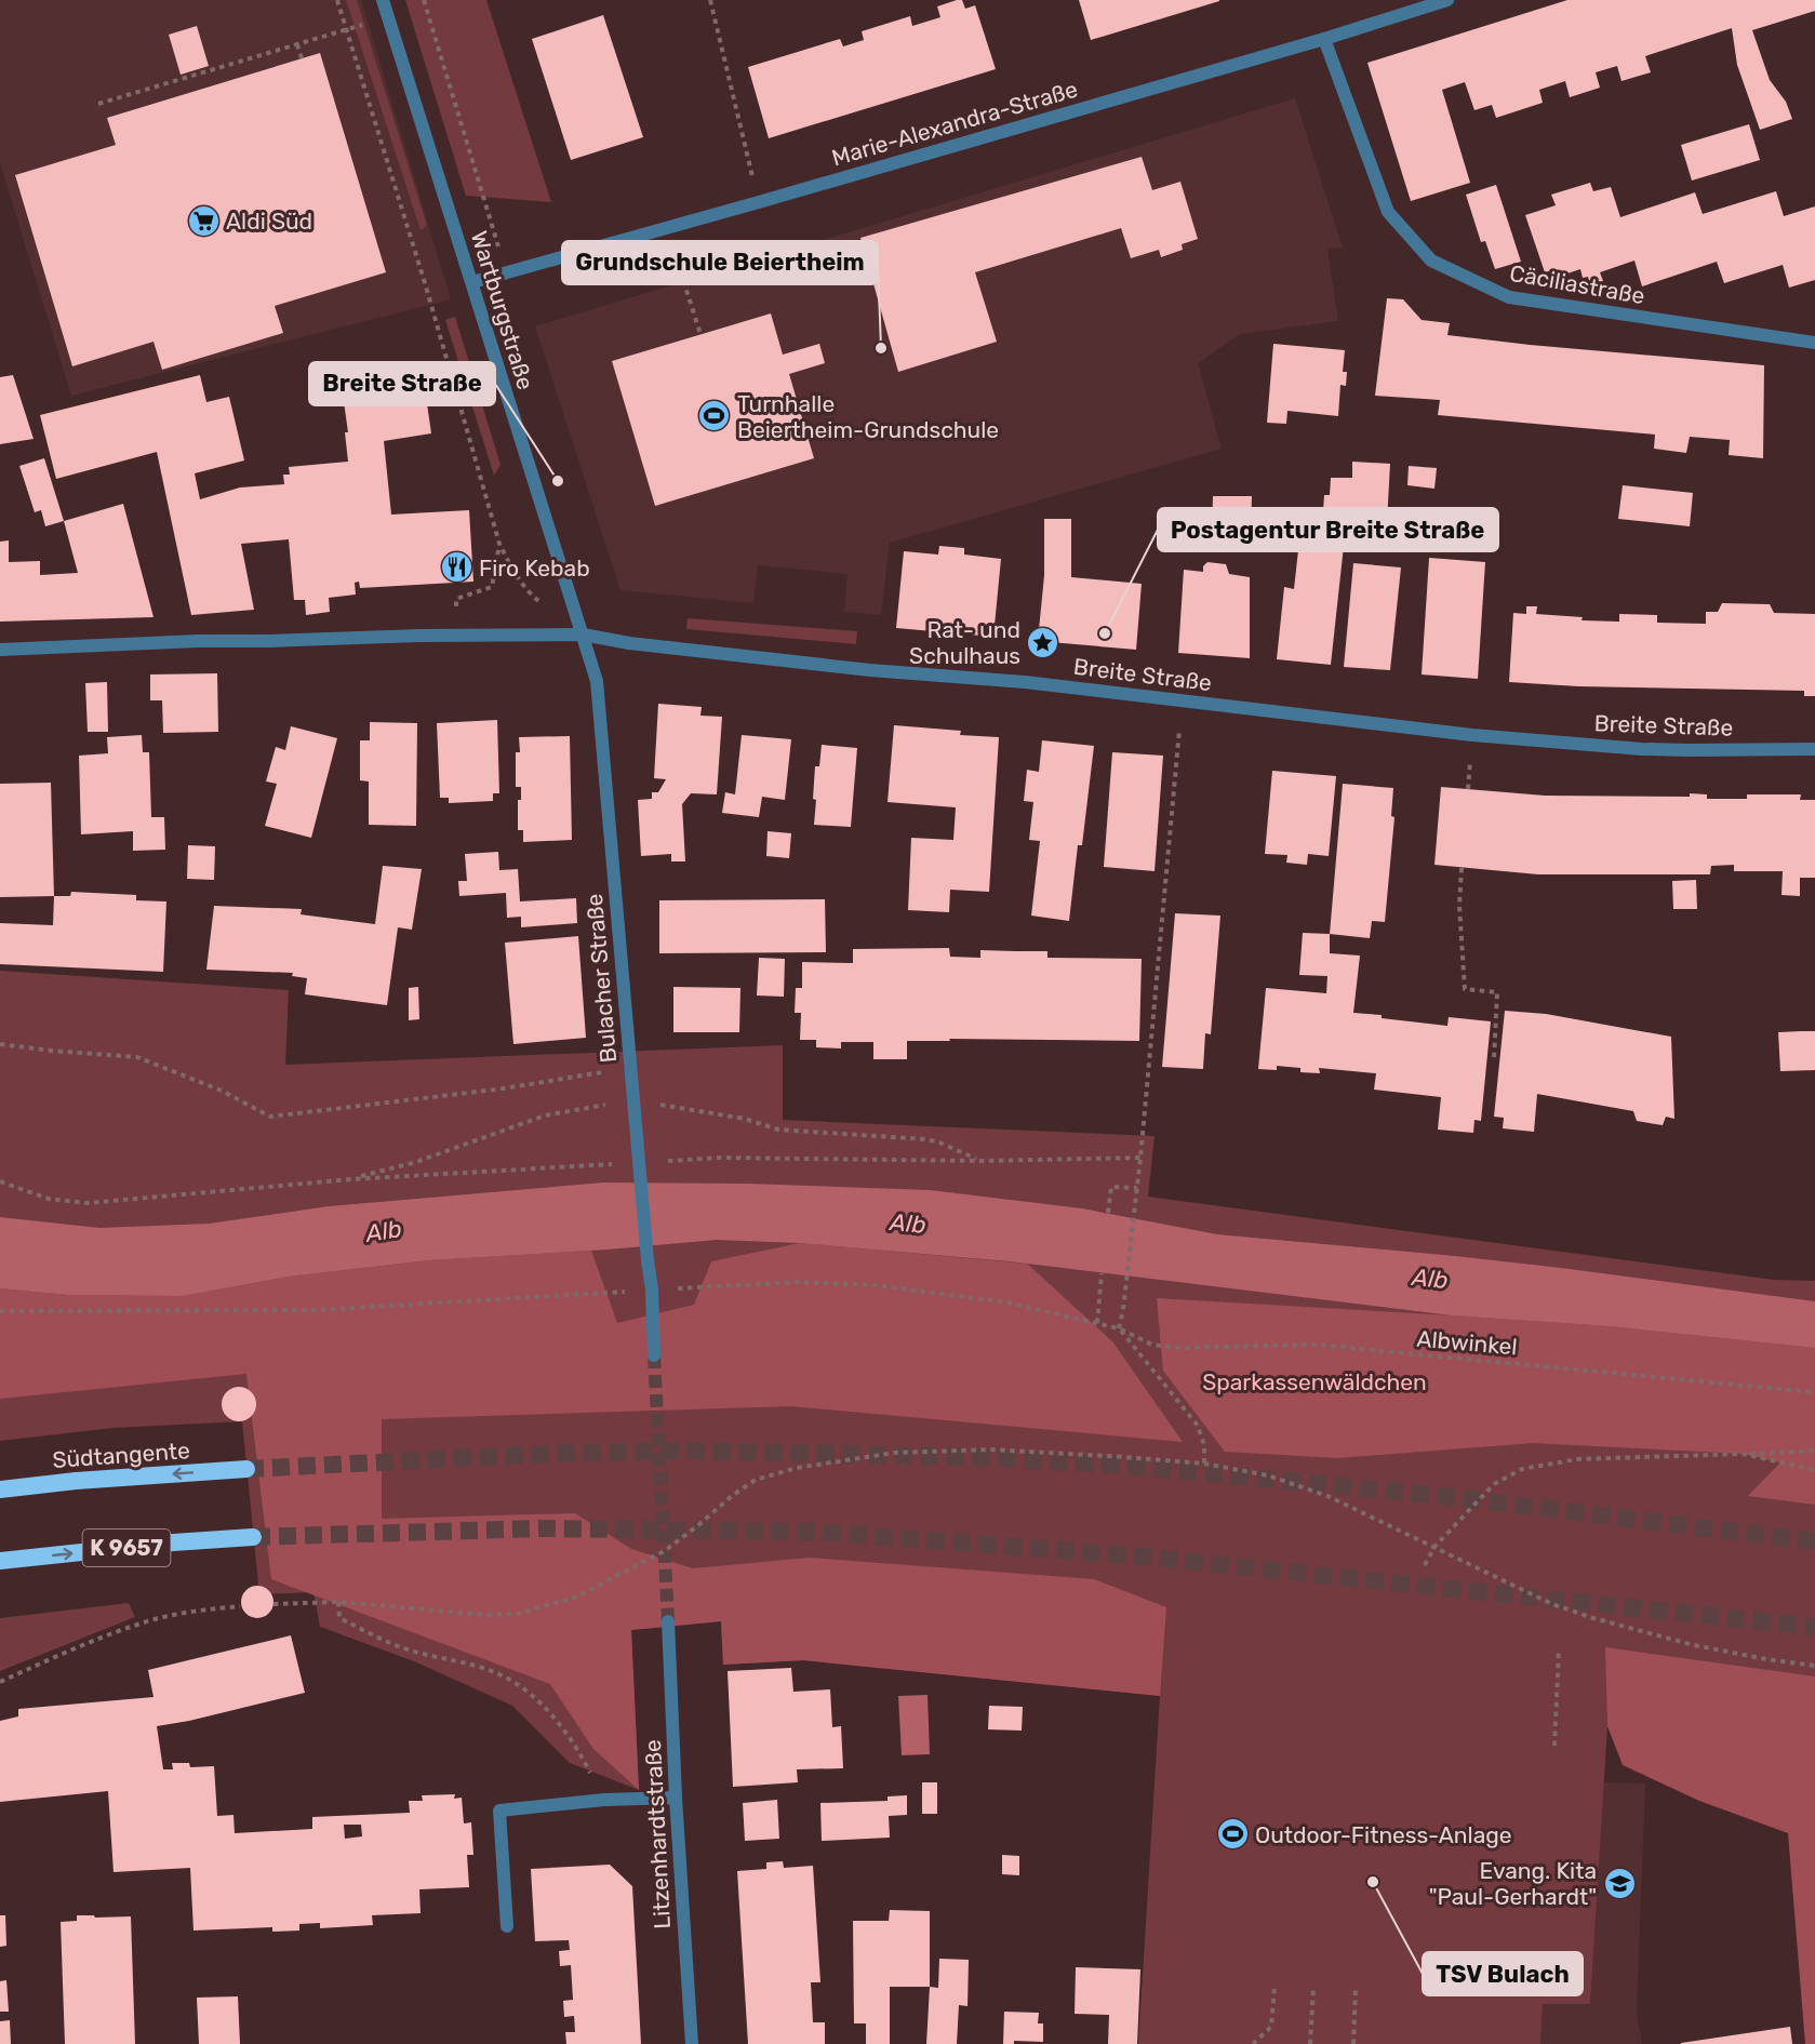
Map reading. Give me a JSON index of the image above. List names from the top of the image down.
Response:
{
  "streets": {
    "highway": ["Südtangente", "K 9657"],
    "street": [
      "Marie-Alexandra-Straße",
      "Cäciliastraße",
      "Wartburgstraße",
      "Breite Straße",
      "Bulacher Straße",
      "Litzenhardtstraße"
    ],
    "path": ["Albwinkel"]
  },
  "crossings": [
    ["Marie-Alexandra-Straße", "Cäciliastraße"],
    ["Marie-Alexandra-Straße", "Wartburgstraße"],
    ["Wartburgstraße", "Breite Straße"],
    ["Wartburgstraße", "Bulacher Straße"],
    ["Breite Straße", "Bulacher Straße"],
    ["Bulacher Straße", "Albwinkel"]
  ],
  "water": ["Alb"],
  "parks": ["Sparkassenwäldchen"],
  "places": {
    "supermarket": ["Aldi Süd"],
    "other": [
      "Grundschule Beiertheim",
      "Breite Straße",
      "Postagentur Breite Straße",
      "TSV Bulach"
    ],
    "sports": ["Turnhalle Beiertheim-Grundschule", "Outdoor-Fitness-Anlage"],
    "restaurant": ["Firo Kebab"],
    "place": ["Rat- und Schulhaus"],
    "school or university": ["Evang. Kita \"Paul-Gerhardt\""]
  }
}
